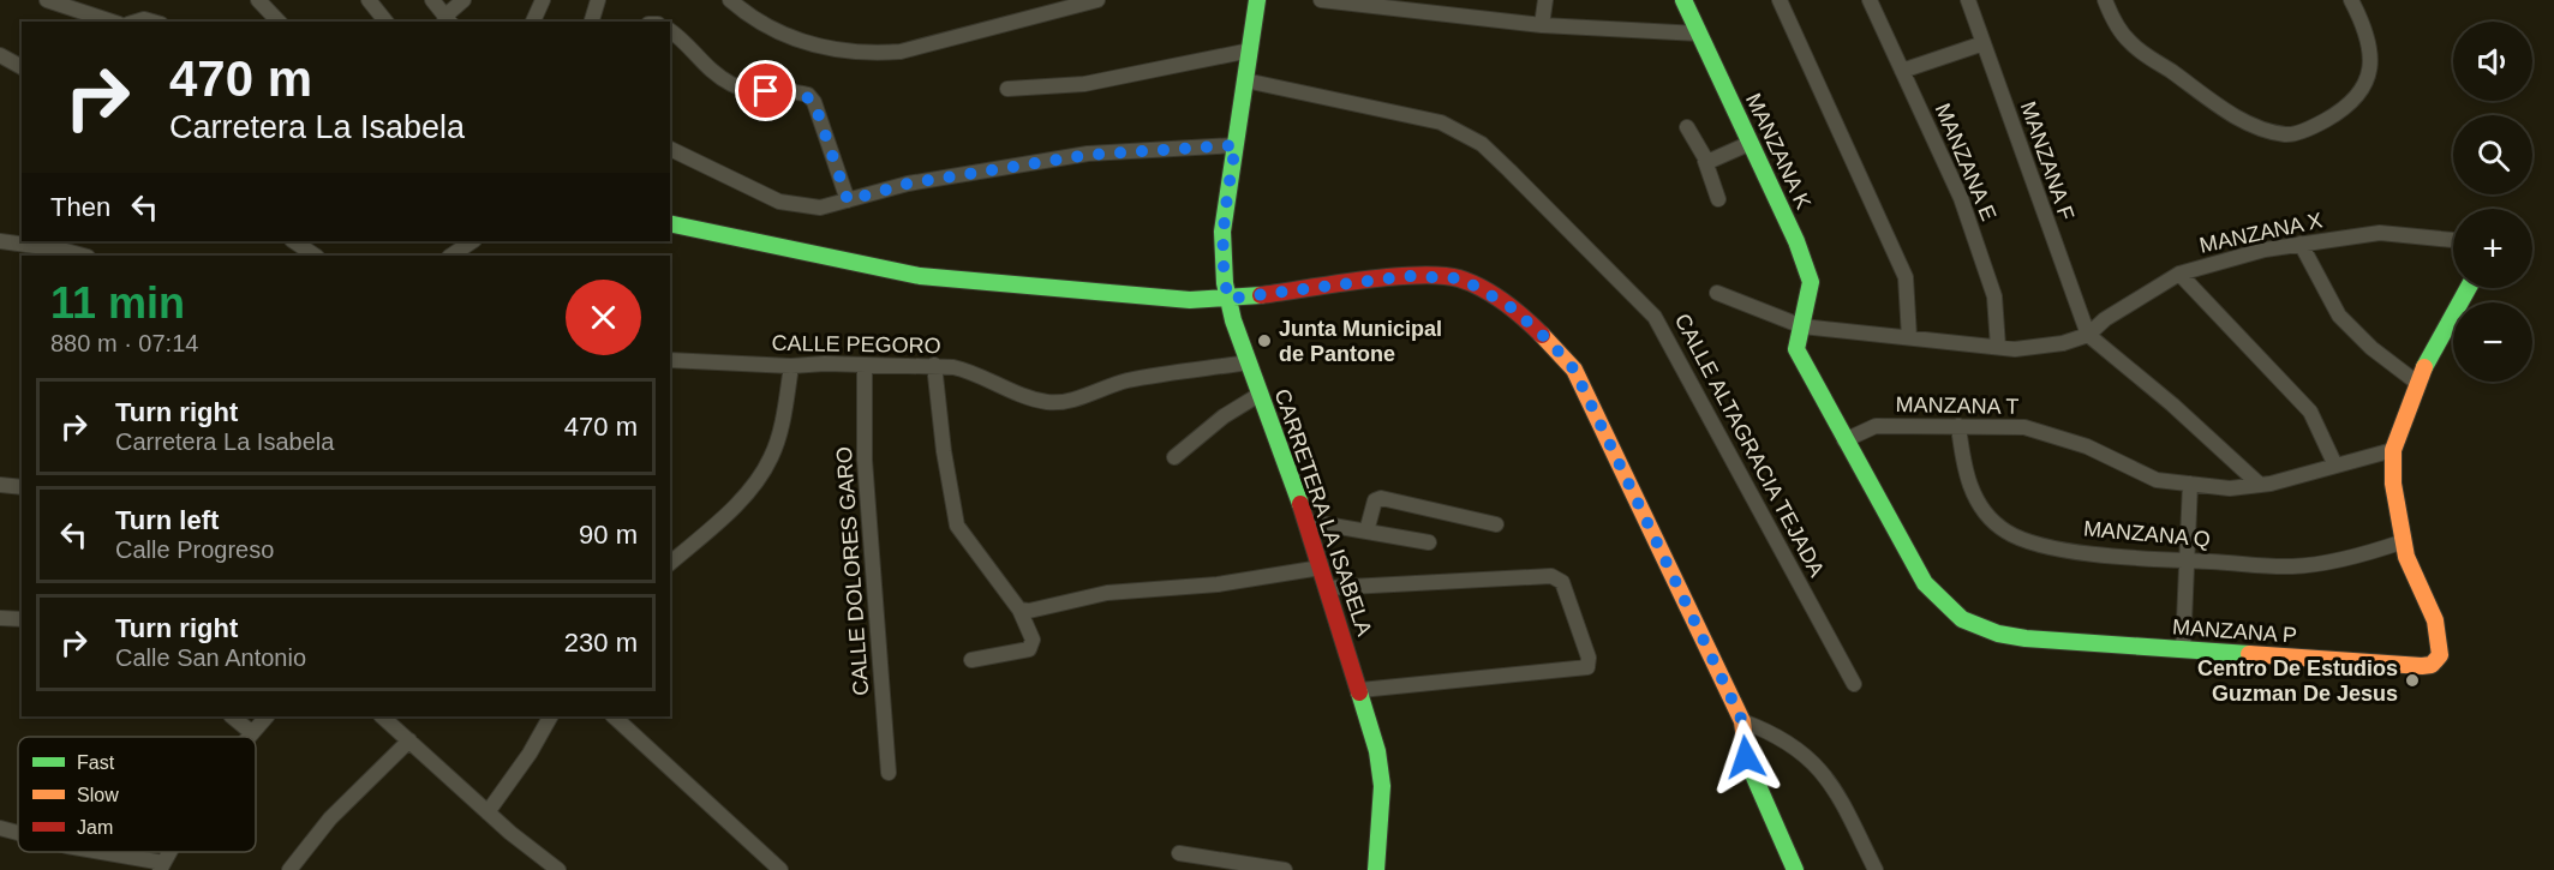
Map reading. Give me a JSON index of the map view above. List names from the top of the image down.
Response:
{
  "streets": {
    "street": [
      "MANZANA K",
      "MANZANA F",
      "MANZANA E",
      "MANZANA X",
      "CALLE PEGORO",
      "MANZANA T",
      "CALLE ALTAGRACIA TEJADA",
      "CARRETERA LA ISABELA",
      "MANZANA Q",
      "CALLE DOLORES GARO",
      "MANZANA P"
    ]
  },
  "crossings": [
    ["MANZANA K", "MANZANA P"],
    ["MANZANA F", "MANZANA X"],
    ["CALLE PEGORO", "CARRETERA LA ISABELA"],
    ["CALLE PEGORO", "CALLE DOLORES GARO"],
    ["MANZANA T", "MANZANA Q"],
    ["MANZANA T", "MANZANA P"],
    ["CALLE ALTAGRACIA TEJADA", "CARRETERA LA ISABELA"],
    ["MANZANA Q", "MANZANA P"]
  ],
  "places": ["Junta Municipal de Pantone", "Centro De Estudios Guzman De Jesus"],
  "legend": ["Fast", "Slow", "Jam"],
  "page": {
    "map_buttons": ["+", "−"],
    "turn": ["470 m", "Carretera La Isabela"],
    "then": "Then",
    "heading": ["11 min", "880 m · 07:14"],
    "list": [
      {
        "name": "Turn right",
        "note": "Carretera La Isabela",
        "value": "470 m"
      },
      {
        "name": "Turn left",
        "note": "Calle Progreso",
        "value": "90 m"
      },
      {
        "name": "Turn right",
        "note": "Calle San Antonio",
        "value": "230 m"
      }
    ]
  }
}
